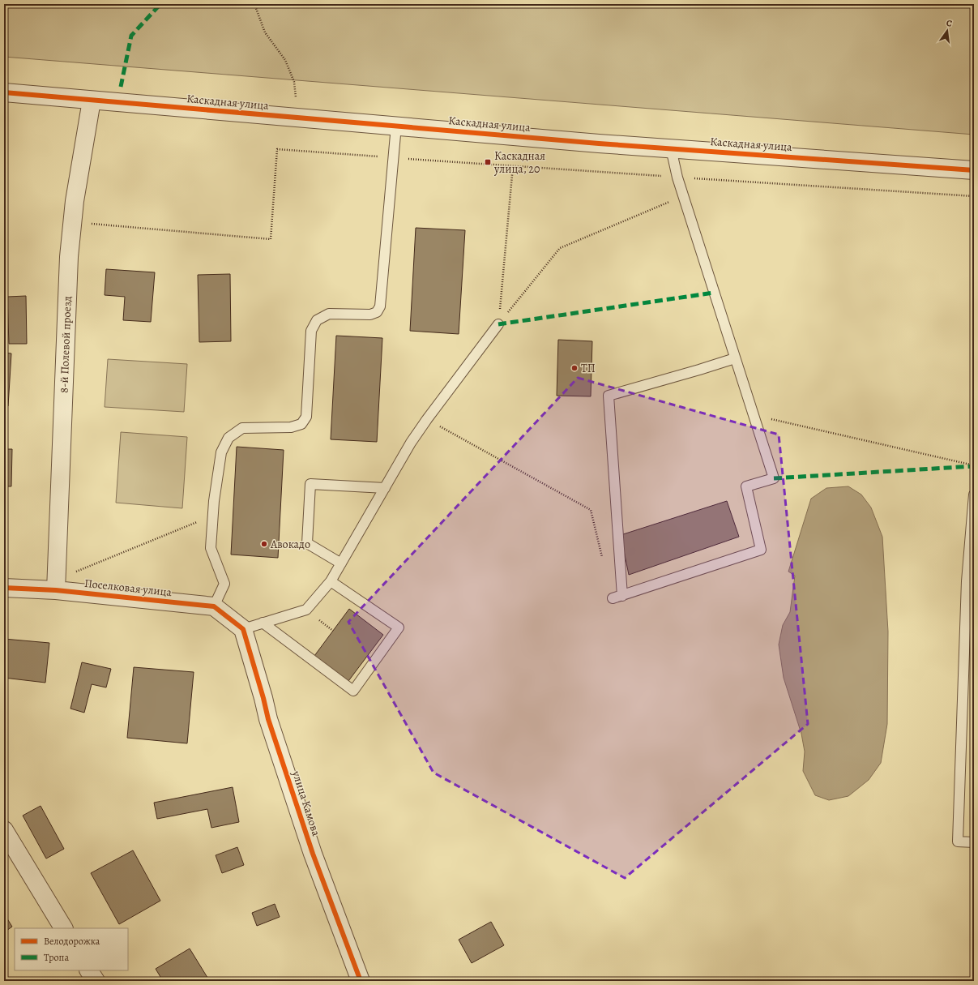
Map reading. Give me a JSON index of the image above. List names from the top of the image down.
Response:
{
  "streets": {
    "street": [
      "Каскадная улица",
      "8-й Полевой проезд",
      "Поселковая улица",
      "улица Камова"
    ]
  },
  "crossings": [
    ["Каскадная улица", "8-й Полевой проезд"],
    ["8-й Полевой проезд", "Поселковая улица"]
  ],
  "places": {
    "transit": ["Каскадная улица, 20"],
    "other": ["ТП", "Авокадо"]
  },
  "legend": ["Велодорожка", "Тропа"],
  "north": "top"
}
